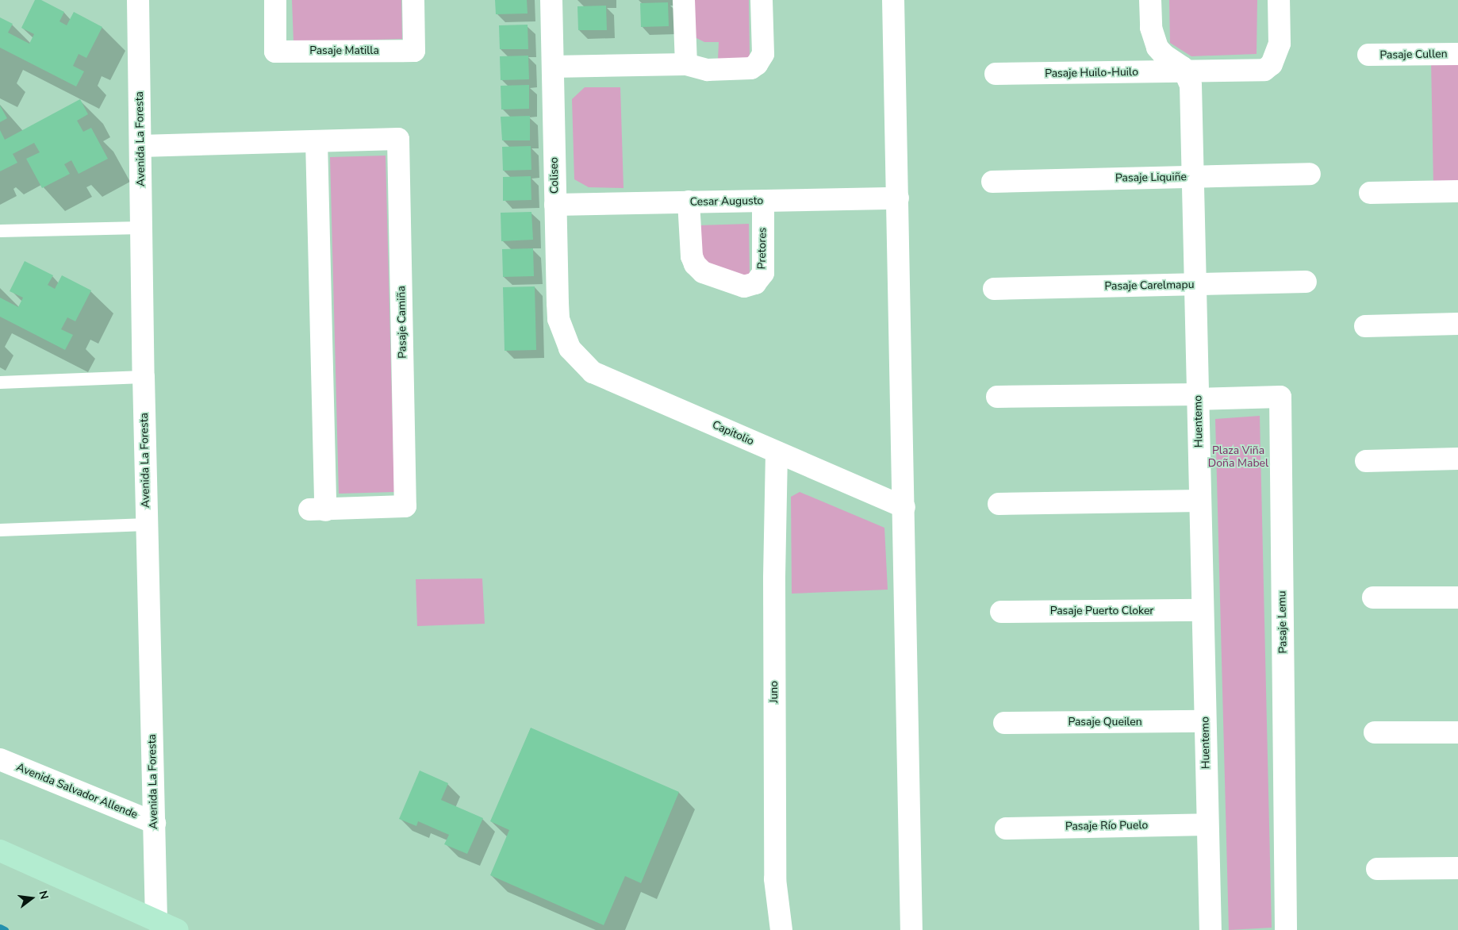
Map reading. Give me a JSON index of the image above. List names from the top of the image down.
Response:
{
  "streets": {
    "street": [
      "Pasaje Matilla",
      "Pasaje Cullen",
      "Pasaje Huilo-Huilo",
      "Avenida La Foresta",
      "Coliseo",
      "Pasaje Liquiñe",
      "Cesar Augusto",
      "Pretores",
      "Pasaje Carelmapu",
      "Pasaje Camiña",
      "Huentemo",
      "Capitolio",
      "Pasaje Puerto Cloker",
      "Pasaje Lemu",
      "Juno",
      "Pasaje Queilen",
      "Avenida Salvador Allende",
      "Pasaje Río Puelo"
    ]
  },
  "crossings": [
    ["Pasaje Huilo-Huilo", "Huentemo"],
    ["Avenida La Foresta", "Pasaje Camiña"],
    ["Avenida La Foresta", "Avenida Salvador Allende"],
    ["Coliseo", "Cesar Augusto"],
    ["Coliseo", "Capitolio"],
    ["Pasaje Liquiñe", "Huentemo"],
    ["Cesar Augusto", "Pretores"],
    ["Pasaje Carelmapu", "Huentemo"],
    ["Huentemo", "Pasaje Puerto Cloker"],
    ["Huentemo", "Pasaje Lemu"],
    ["Huentemo", "Pasaje Queilen"],
    ["Huentemo", "Pasaje Río Puelo"],
    ["Capitolio", "Juno"]
  ],
  "parks": ["Plaza Viña Doña Mabel"],
  "north": "right"
}
